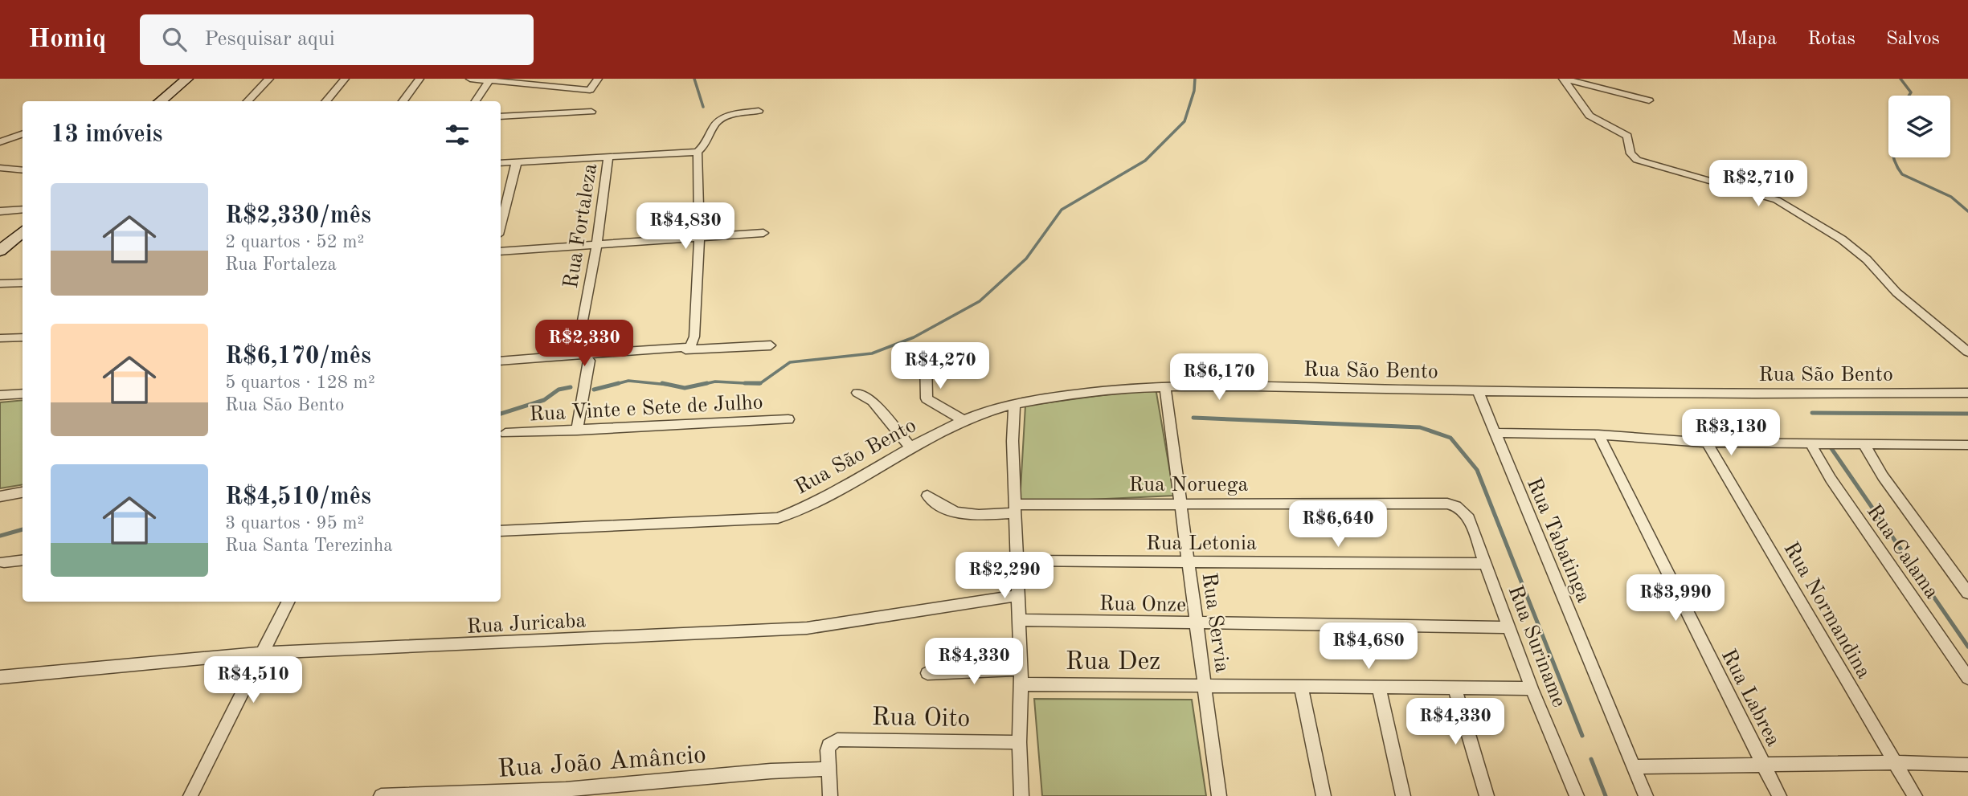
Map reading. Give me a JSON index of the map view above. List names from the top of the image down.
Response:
{
  "streets": {
    "street": [
      "Rua Fortaleza",
      "Rua São Bento",
      "Rua Vinte e Sete de Julho",
      "Rua Noruega",
      "Rua Tabatinga",
      "Rua Letonia",
      "Rua Calama",
      "Rua Onze",
      "Rua Normandina",
      "Rua Juricaba",
      "Rua Servia",
      "Rua Suriname",
      "Rua Dez",
      "Rua Labrea",
      "Rua Oito",
      "Rua João Amâncio"
    ]
  },
  "crossings": [
    ["Rua Fortaleza", "Rua Vinte e Sete de Julho"],
    ["Rua São Bento", "Rua Tabatinga"],
    ["Rua São Bento", "Rua Servia"],
    ["Rua Noruega", "Rua Servia"],
    ["Rua Noruega", "Rua Suriname"],
    ["Rua Letonia", "Rua Servia"],
    ["Rua Letonia", "Rua Suriname"],
    ["Rua Onze", "Rua Servia"],
    ["Rua Onze", "Rua Suriname"],
    ["Rua Servia", "Rua Dez"],
    ["Rua Suriname", "Rua Dez"],
    ["Rua Oito", "Rua João Amâncio"]
  ],
  "page": {
    "header": "Homiq",
    "search": "Pesquisar aqui",
    "nav": ["Mapa", "Rotas", "Salvos"],
    "heading": "13 imóveis",
    "price": [
      "R$2,710",
      "R$4,830",
      "R$2,330",
      "R$4,270",
      "R$6,170",
      "R$3,130",
      "R$6,640",
      "R$2,290",
      "R$3,990",
      "R$4,680",
      "R$4,330",
      "R$4,510",
      "R$4,330"
    ],
    "list": [
      {
        "name": "R$2,330/mês",
        "note": "2 quartos · 52 m² · Rua Fortaleza"
      },
      {
        "name": "R$6,170/mês",
        "note": "5 quartos · 128 m² · Rua São Bento"
      },
      {
        "name": "R$4,510/mês",
        "note": "3 quartos · 95 m² · Rua Santa Terezinha"
      }
    ]
  }
}
